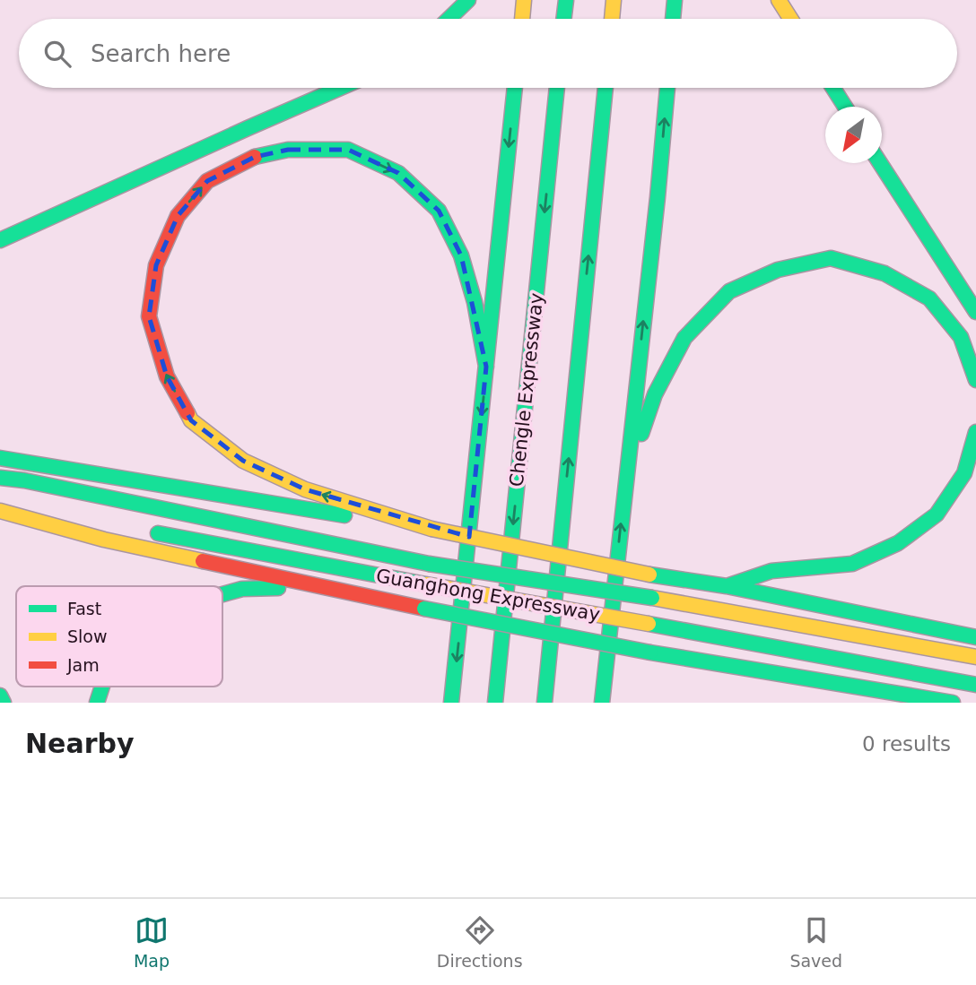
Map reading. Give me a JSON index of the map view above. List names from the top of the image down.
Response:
{
  "streets": {
    "highway": ["Chengle Expressway", "Guanghong Expressway"]
  },
  "legend": ["Fast", "Slow", "Jam"],
  "north": "bottom left",
  "page": {
    "search": "Search here",
    "heading": ["Nearby", "0 results"],
    "nav": ["Map", "Directions", "Saved"]
  }
}
